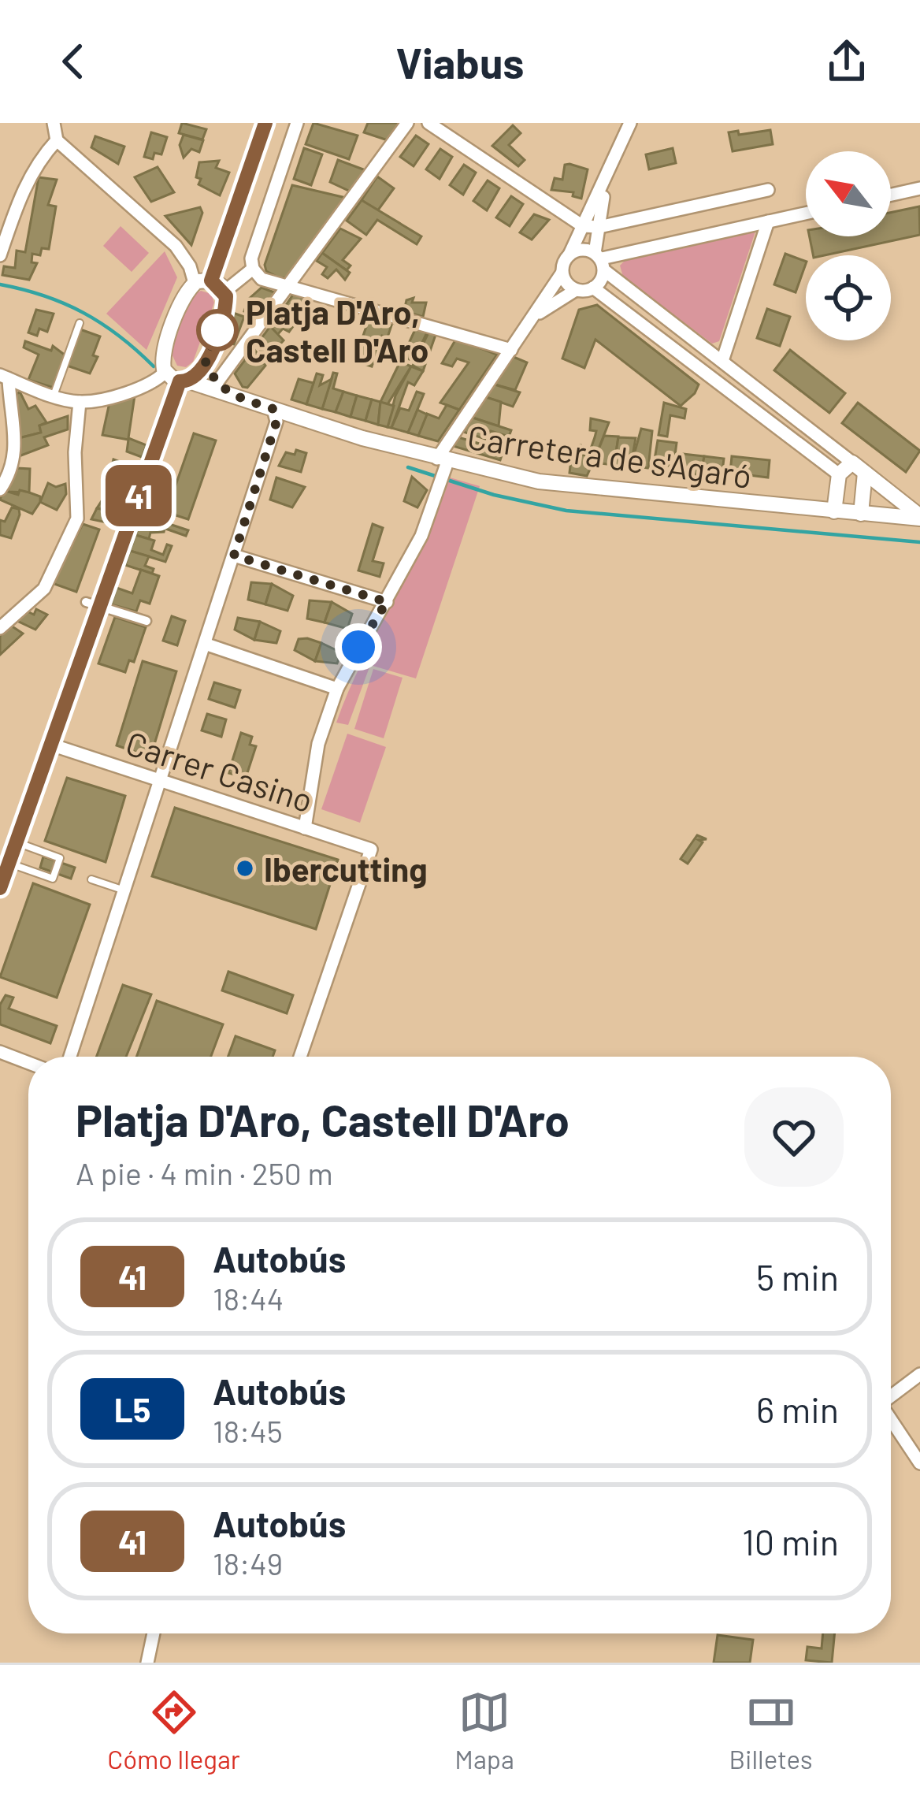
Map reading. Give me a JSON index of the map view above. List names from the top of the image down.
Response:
{
  "streets": {
    "street": ["Carretera de s'Agaró", "Carrer Casino"]
  },
  "places": ["Platja D'Aro, Castell D'Aro", "Ibercutting"],
  "lines": ["bus line 41"],
  "north": "top left",
  "page": {
    "header": "Viabus",
    "on_map": "41",
    "heading": ["Platja D'Aro, Castell D'Aro", "A pie · 4 min · 250 m"],
    "list": [
      {
        "mark": "41",
        "name": "Autobús",
        "note": "18:44",
        "value": "5 min"
      },
      {
        "mark": "L5",
        "name": "Autobús",
        "note": "18:45",
        "value": "6 min"
      },
      {
        "mark": "41",
        "name": "Autobús",
        "note": "18:49",
        "value": "10 min"
      }
    ],
    "tabs": ["Cómo llegar", "Mapa", "Billetes"]
  }
}
